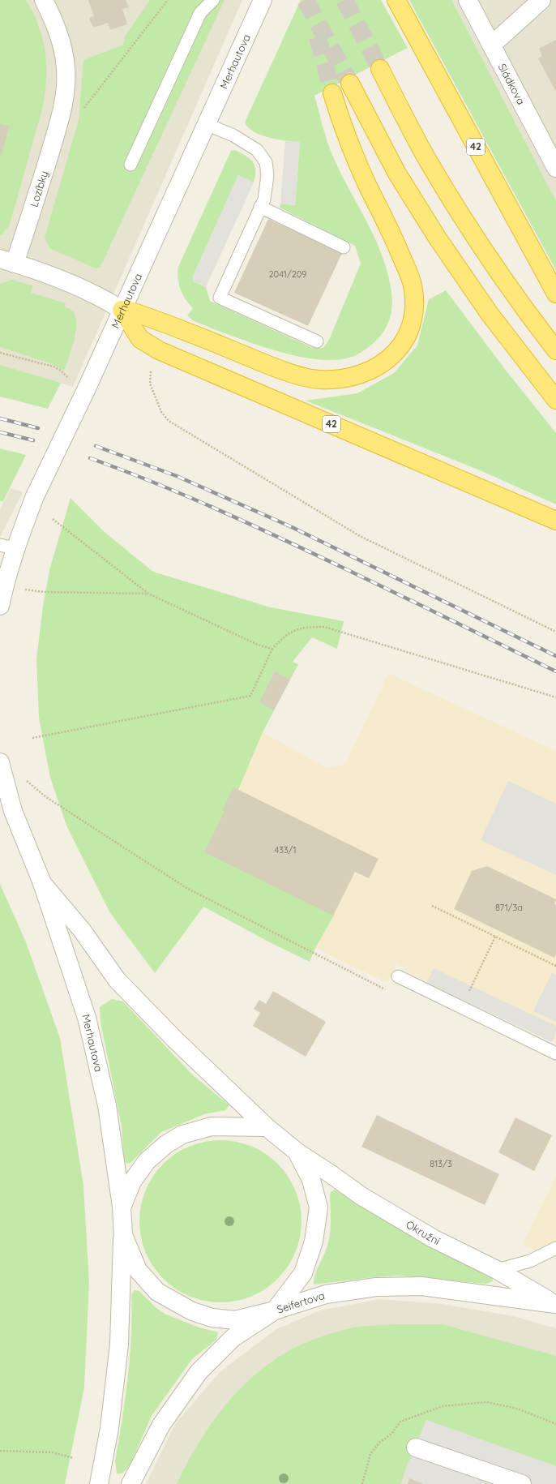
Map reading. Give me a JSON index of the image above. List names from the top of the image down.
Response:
{
  "streets": {
    "highway": ["42"],
    "street": [
      "Merhautova",
      "Sládkova",
      "Lozíbky",
      "Okružní",
      "Seifertova"
    ]
  },
  "crossings": [
    ["Merhautova", "42"],
    ["Merhautova", "Lozíbky"],
    ["Merhautova", "Okružní"],
    ["42", "Lozíbky"],
    ["Okružní", "Seifertova"]
  ],
  "house_numbers": [
    "2041/209",
    "433/1",
    "871/3a",
    "813/3"
  ]
}
